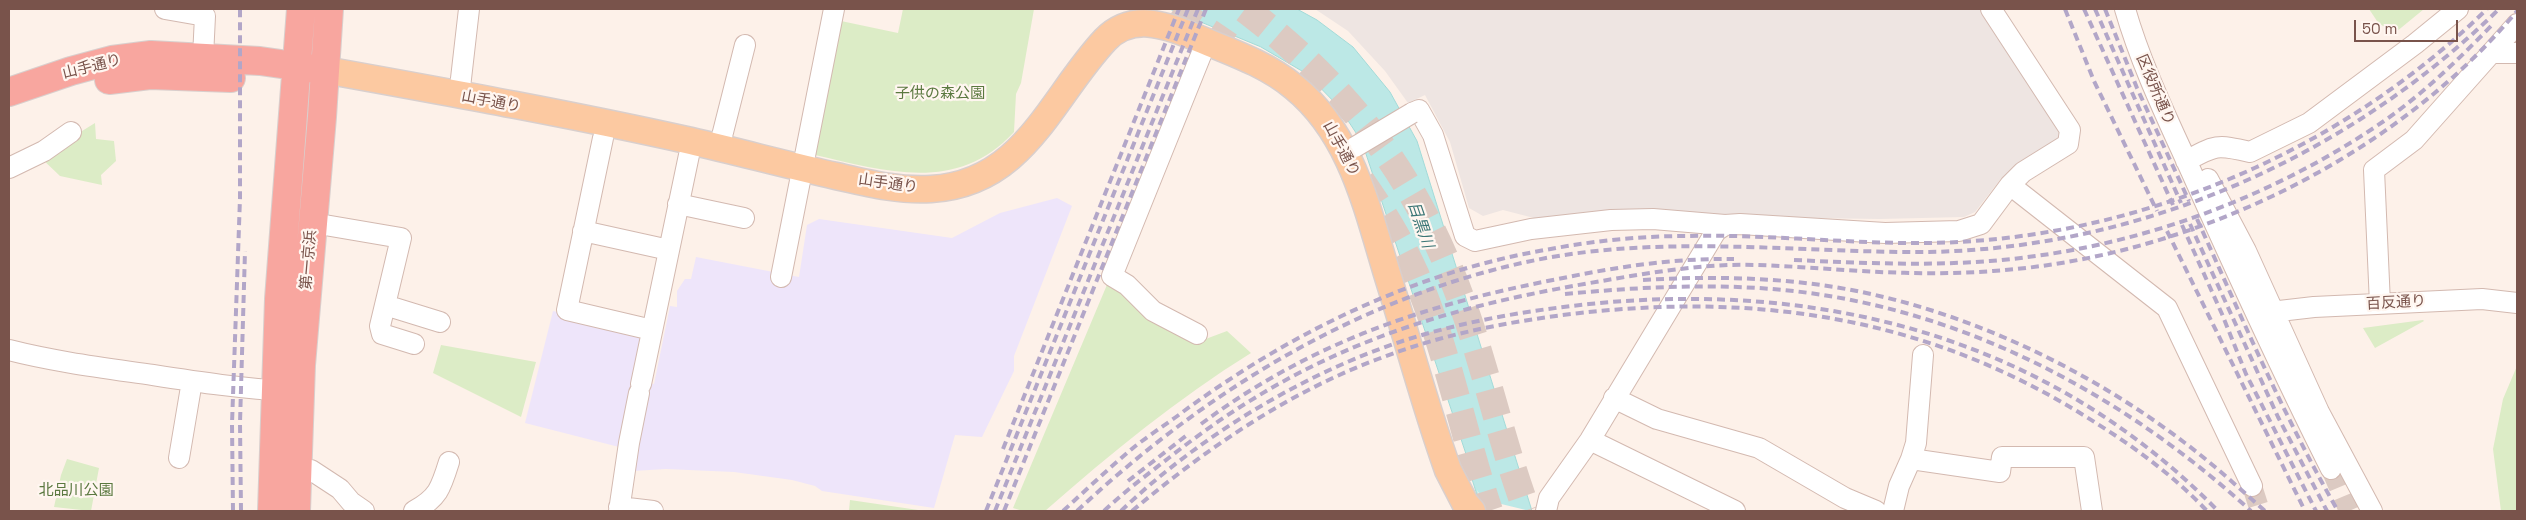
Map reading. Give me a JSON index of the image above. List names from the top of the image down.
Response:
{
  "streets": {
    "highway": ["山手通り", "第一京浜"],
    "street": ["区役所通り", "百反通り"]
  },
  "crossings": [
    ["山手通り", "第一京浜"],
    ["区役所通り", "百反通り"]
  ],
  "water": ["目黒川"],
  "parks": ["子供の森公園", "北品川公園"],
  "scale_bar": "50 m"
}
